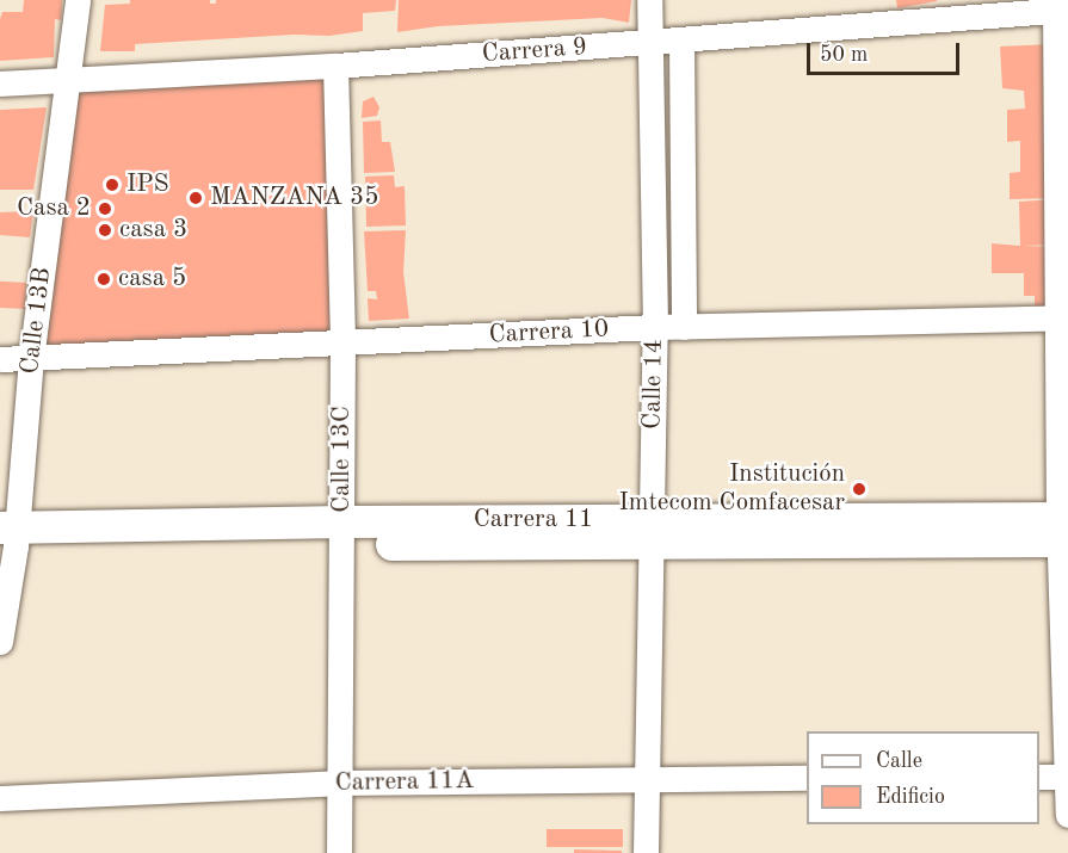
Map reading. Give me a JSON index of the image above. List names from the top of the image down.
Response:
{
  "streets": {
    "main road": ["Carrera 11"],
    "street": [
      "Carrera 9",
      "Calle 13B",
      "Carrera 10",
      "Calle 14",
      "Calle 13C",
      "Carrera 11A"
    ]
  },
  "crossings": [
    ["Carrera 9", "Calle 13B"],
    ["Carrera 9", "Calle 14"],
    ["Carrera 9", "Calle 13C"],
    ["Calle 13B", "Carrera 10"],
    ["Calle 13B", "Carrera 11"],
    ["Carrera 10", "Calle 14"],
    ["Carrera 10", "Calle 13C"],
    ["Calle 14", "Carrera 11"],
    ["Calle 14", "Carrera 11A"],
    ["Calle 13C", "Carrera 11"],
    ["Calle 13C", "Carrera 11A"]
  ],
  "places": [
    "IPS",
    "MANZANA 35",
    "Casa 2",
    "casa 3",
    "casa 5",
    "Institución Imtecom Comfacesar"
  ],
  "legend": ["Calle", "Edificio"],
  "scale_bar": "50 m"
}
